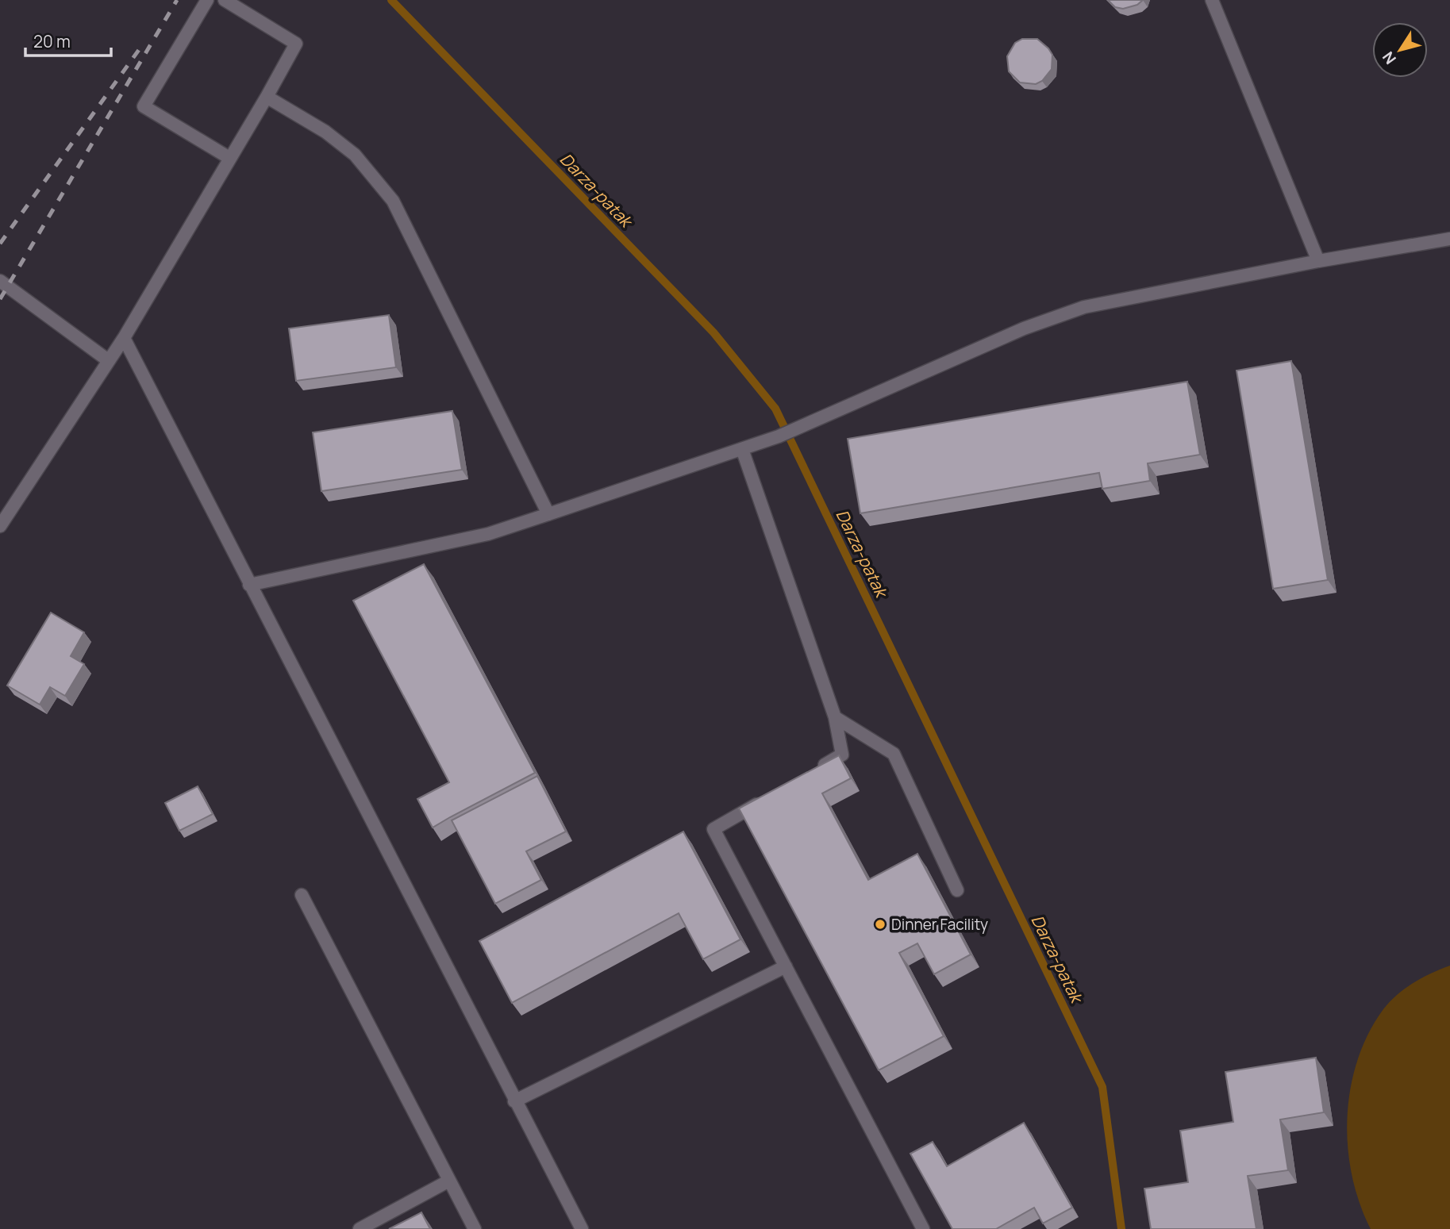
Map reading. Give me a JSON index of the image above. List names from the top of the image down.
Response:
{
  "water": ["Darza-patak"],
  "places": ["Dinner Facility"],
  "scale_bar": "20 m",
  "north": "bottom left"
}
